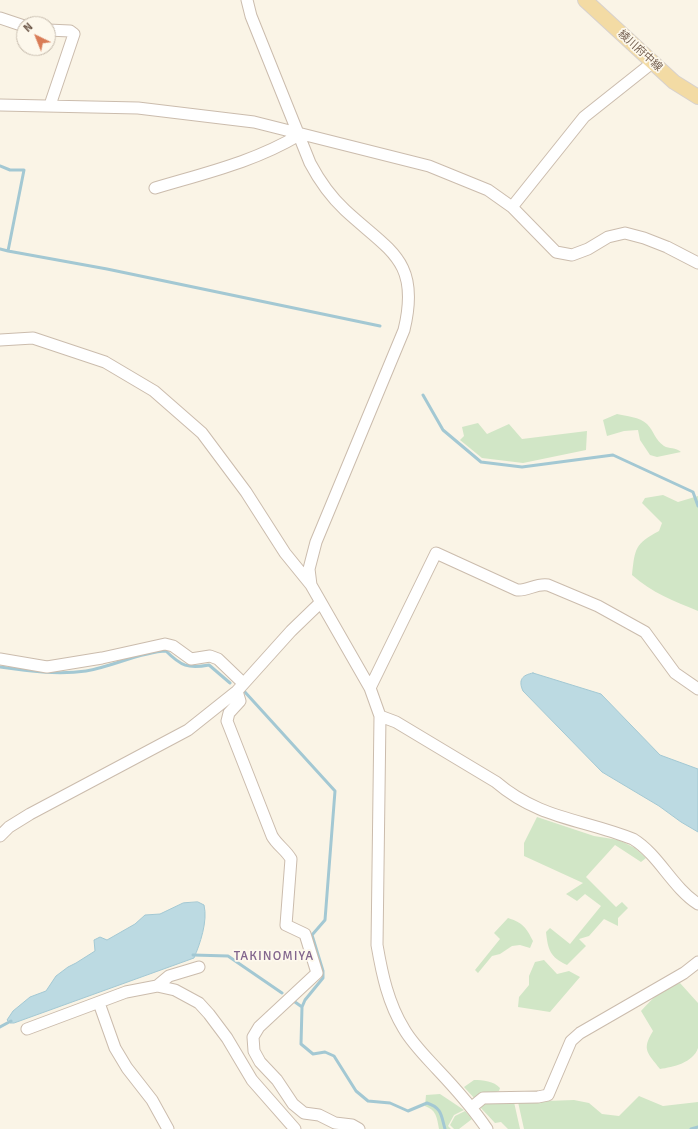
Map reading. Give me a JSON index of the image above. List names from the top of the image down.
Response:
{
  "streets": {
    "main road": ["綾川府中線"]
  },
  "districts": ["TAKINOMIYA"],
  "north": "top left"
}
